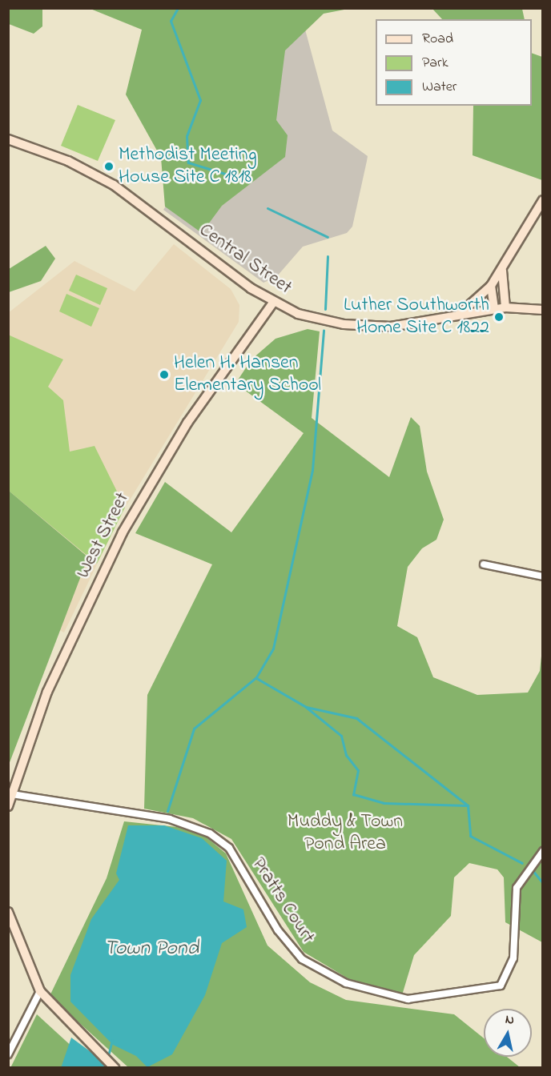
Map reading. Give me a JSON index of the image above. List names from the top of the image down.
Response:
{
  "streets": {
    "street": ["Central Street", "West Street", "Pratts Court"]
  },
  "crossings": [
    ["Central Street", "West Street"],
    ["West Street", "Pratts Court"]
  ],
  "water": ["Town Pond"],
  "parks": ["Muddy & Town Pond Area"],
  "places": ["Methodist Meeting House Site C 1818", "Luther Southworth Home Site C 1822", "Helen H. Hansen Elementary School"],
  "legend": ["Road", "Park", "Water"],
  "north": "top"
}
